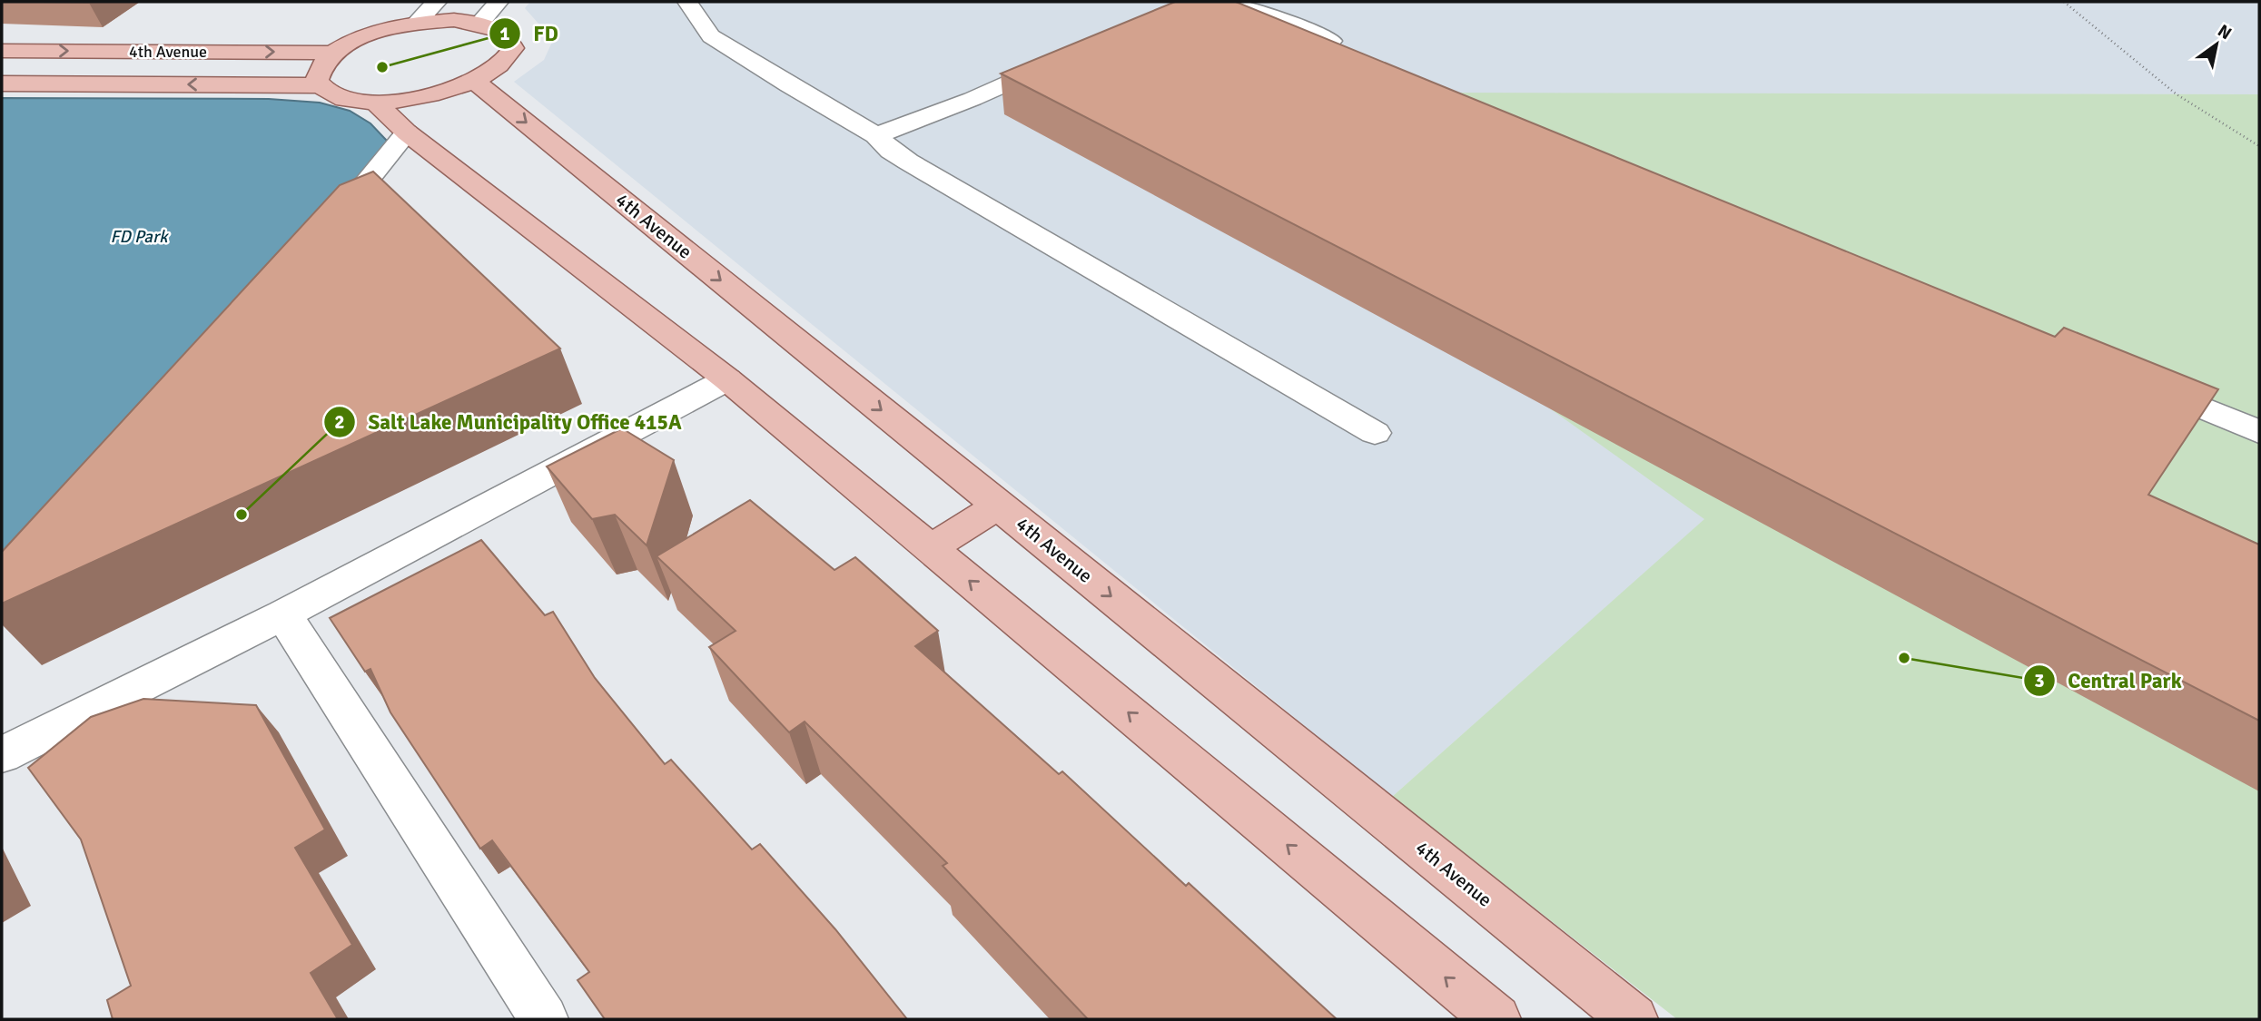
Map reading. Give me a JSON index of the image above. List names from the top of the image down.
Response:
{
  "streets": {
    "main road": ["4th Avenue"]
  },
  "water": ["FD Park"],
  "places": ["FD", "Salt Lake Municipality Office 415A", "Central Park"],
  "north": "top right"
}
